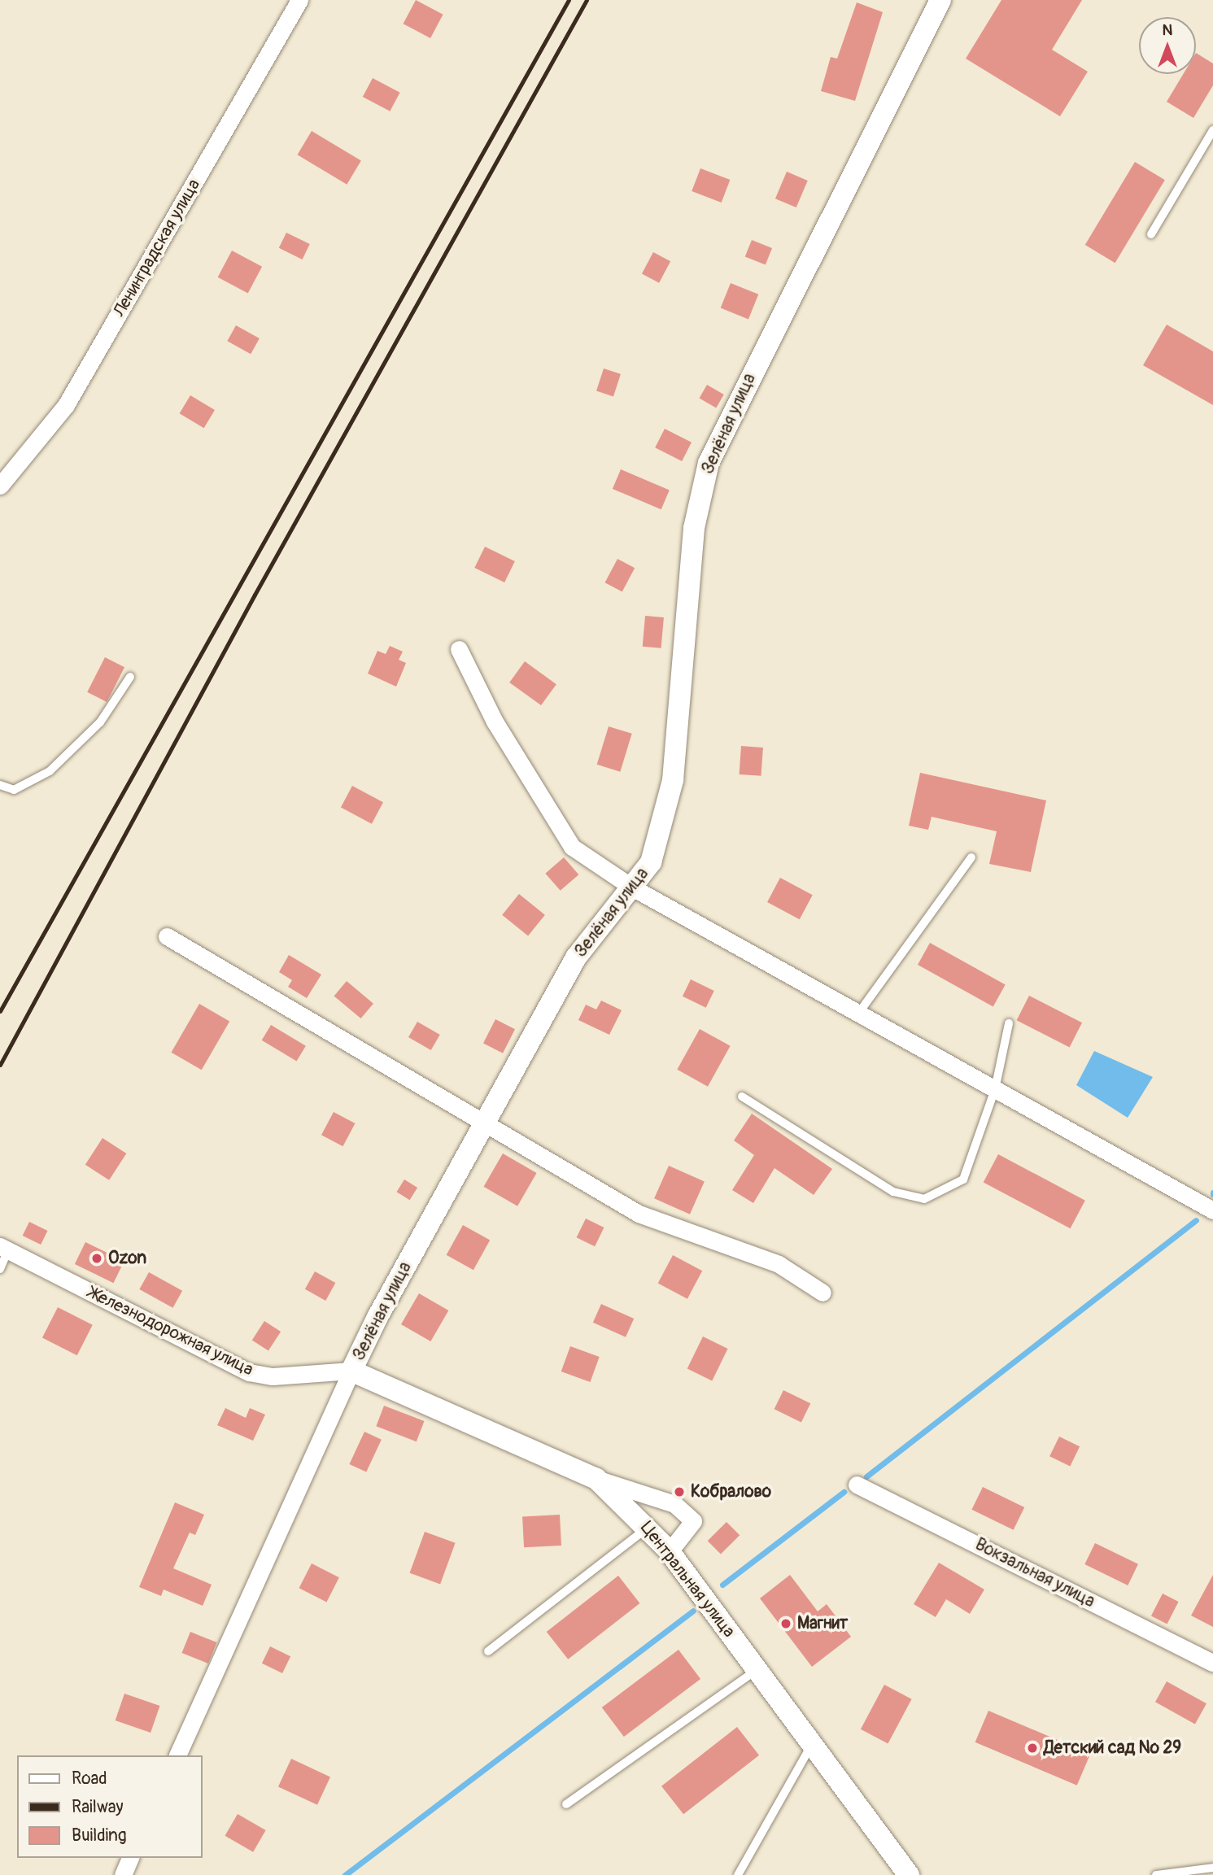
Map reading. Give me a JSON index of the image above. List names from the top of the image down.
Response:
{
  "streets": {
    "street": [
      "Ленинградская улица",
      "Зелёная улица",
      "Железнодорожная улица",
      "Вокзальная улица",
      "Центральная улица"
    ]
  },
  "crossings": [
    ["Зелёная улица", "Железнодорожная улица"],
    ["Зелёная улица", "Центральная улица"],
    ["Железнодорожная улица", "Центральная улица"]
  ],
  "places": [
    "Ozon",
    "Кобралово",
    "Магнит",
    "Детский сад № 29"
  ],
  "legend": ["Road", "Railway", "Building"],
  "north": "top"
}
